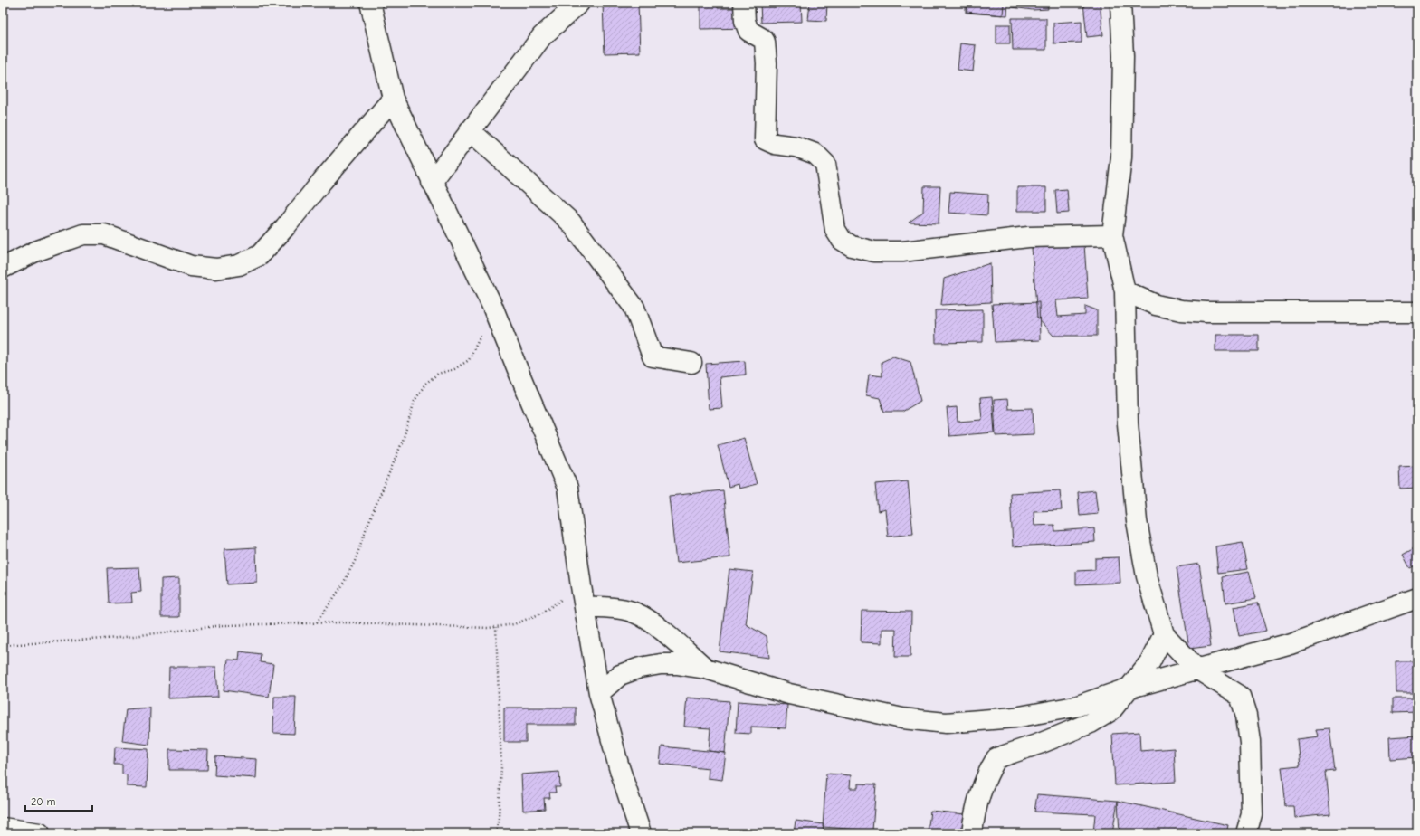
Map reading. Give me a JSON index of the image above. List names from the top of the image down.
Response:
{
  "scale_bar": "20 m"
}
